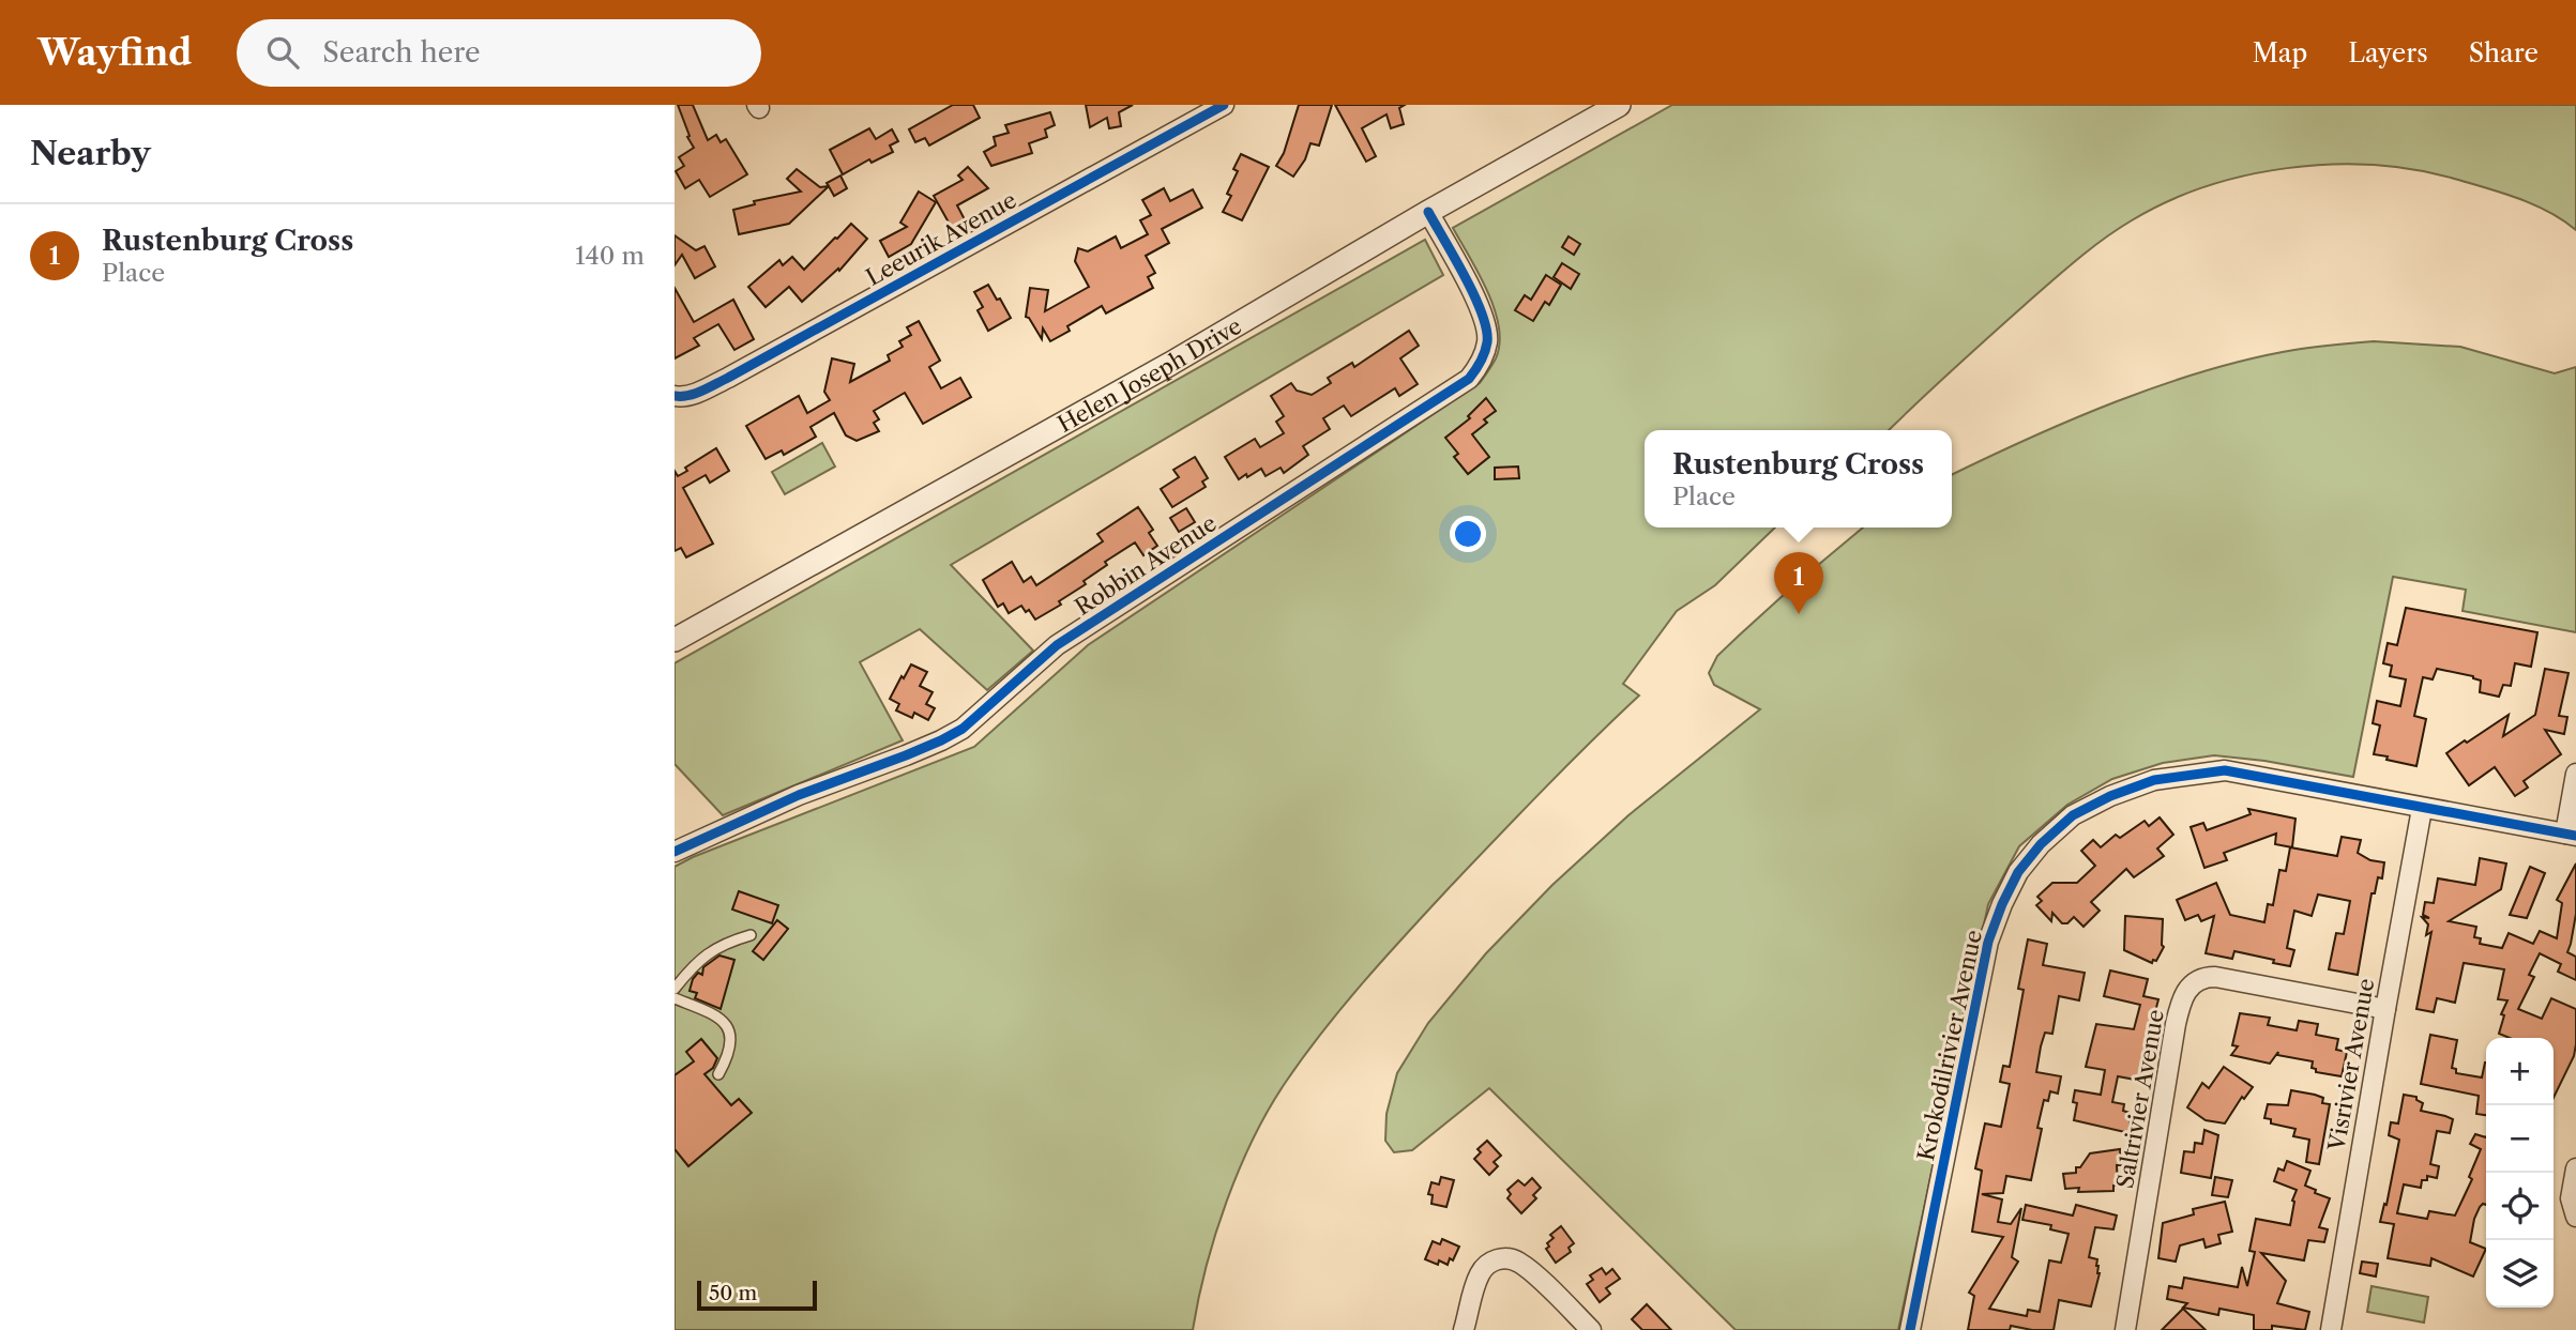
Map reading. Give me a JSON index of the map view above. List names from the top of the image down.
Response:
{
  "streets": {
    "street": [
      "Leeurik Avenue",
      "Helen Joseph Drive",
      "Robbin Avenue",
      "Krokodilrivier Avenue",
      "Visrivier Avenue",
      "Saltrivier Avenue"
    ]
  },
  "crossings": [
    ["Helen Joseph Drive", "Robbin Avenue"],
    ["Krokodilrivier Avenue", "Visrivier Avenue"],
    ["Visrivier Avenue", "Saltrivier Avenue"]
  ],
  "scale_bar": "50 m",
  "page": {
    "header": "Wayfind",
    "search": "Search here",
    "nav": ["Map", "Layers", "Share"],
    "heading": "Nearby",
    "list": [
      {
        "mark": "1",
        "name": "Rustenburg Cross",
        "note": "Place",
        "value": "140 m"
      }
    ],
    "popup": ["Rustenburg Cross", "Place"],
    "pins": "1",
    "map_buttons": ["+", "−"],
    "scale": "50 m"
  }
}
